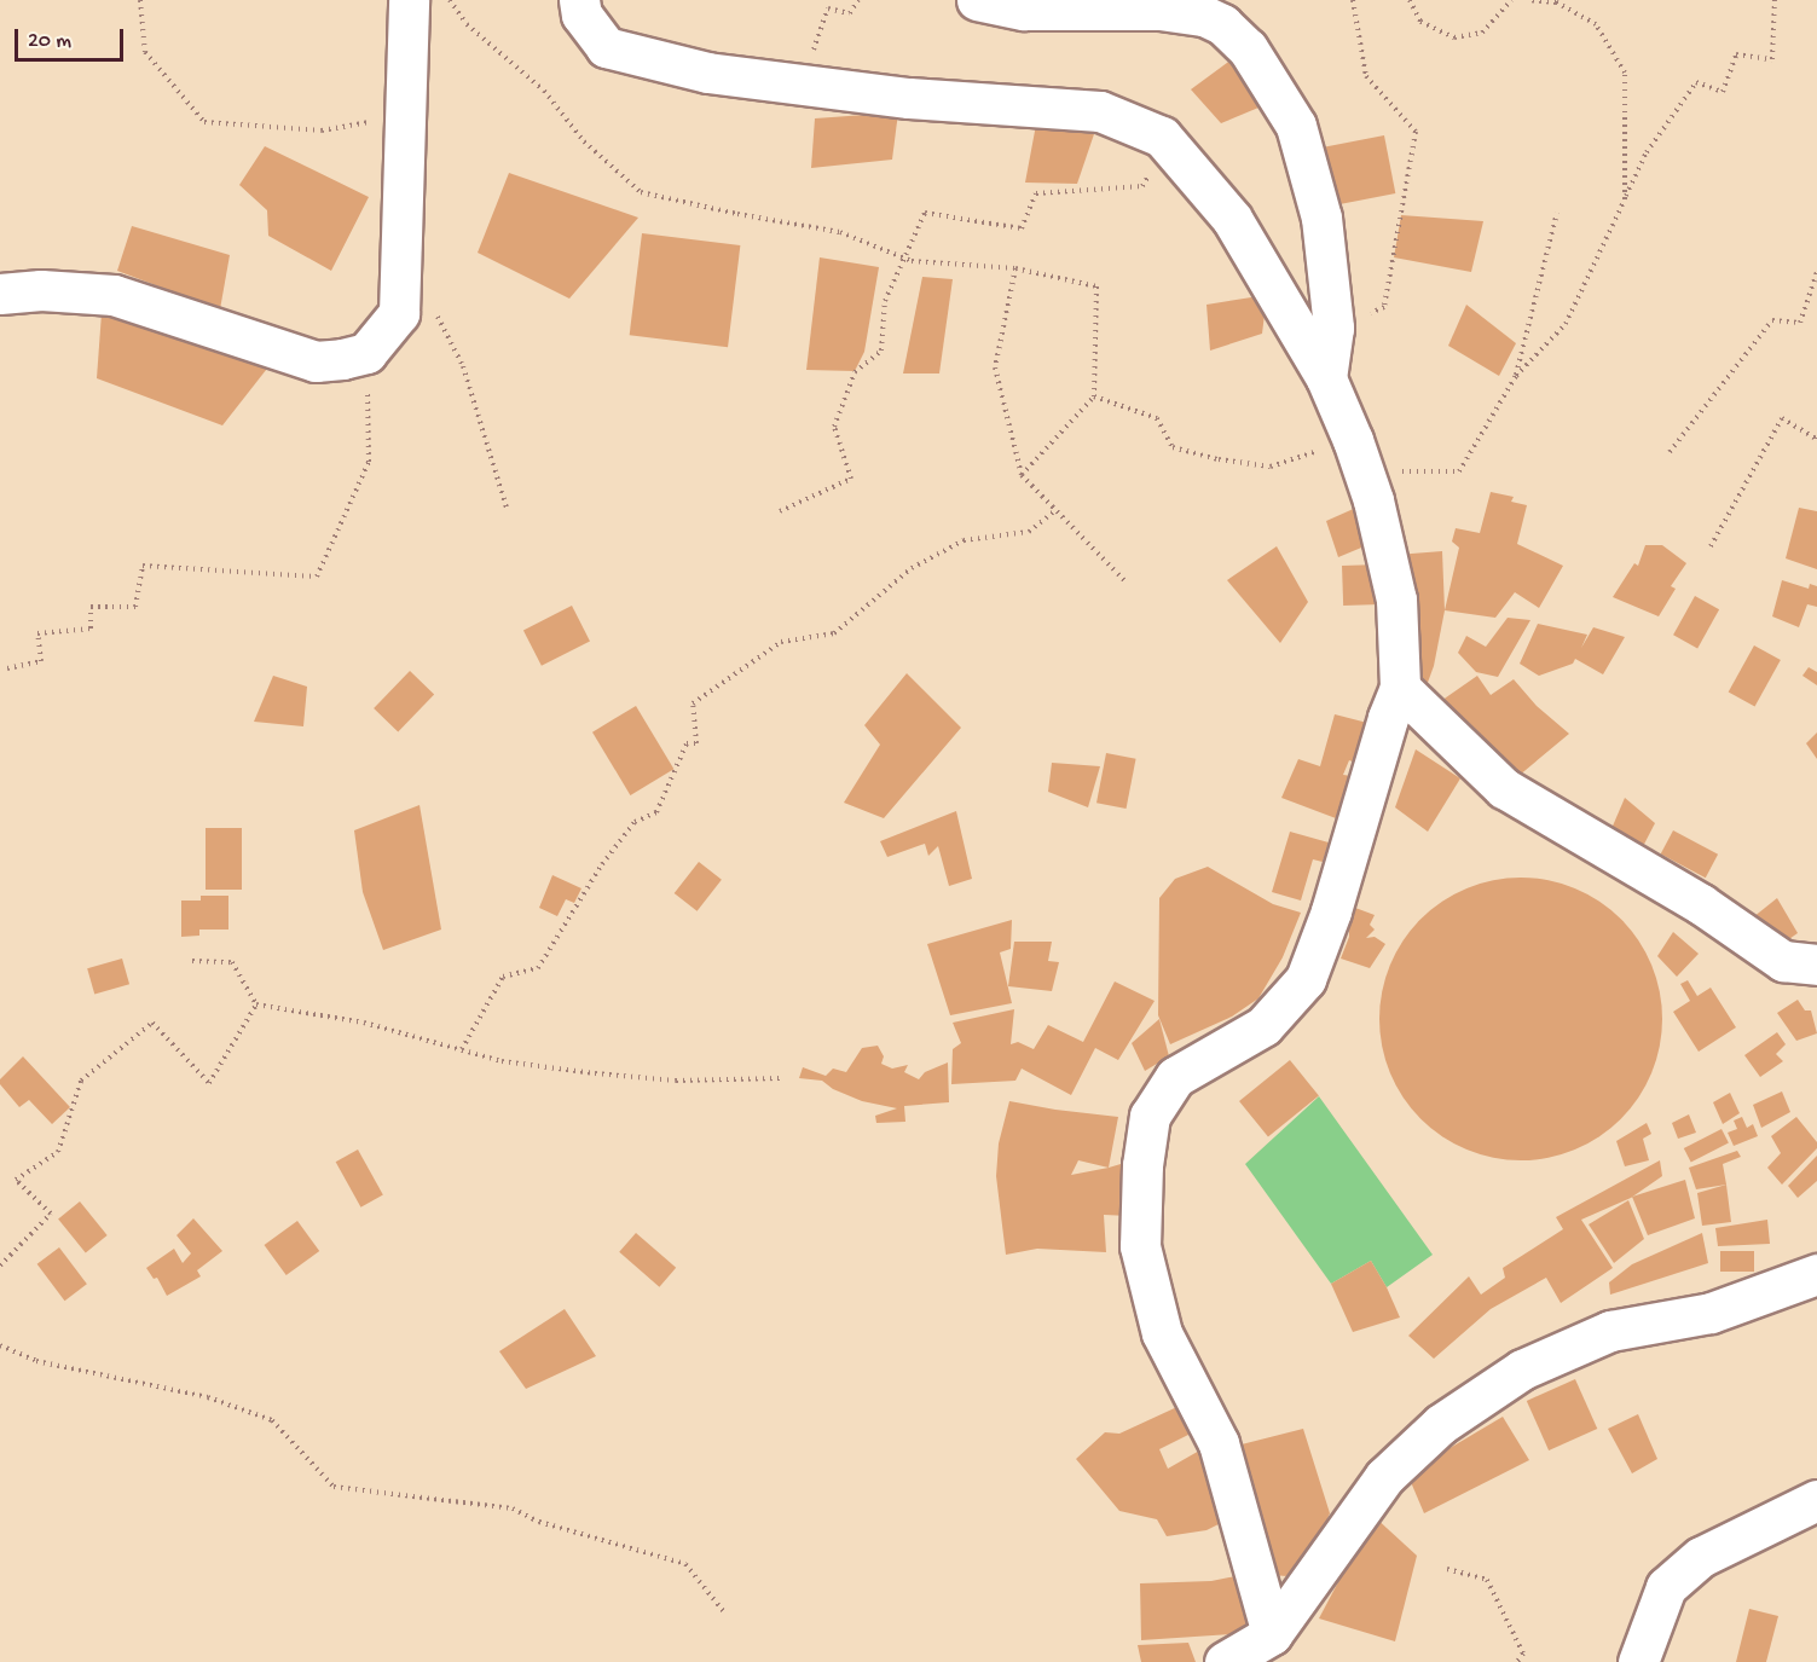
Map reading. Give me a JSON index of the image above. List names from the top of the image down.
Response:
{
  "scale_bar": "20 m"
}
